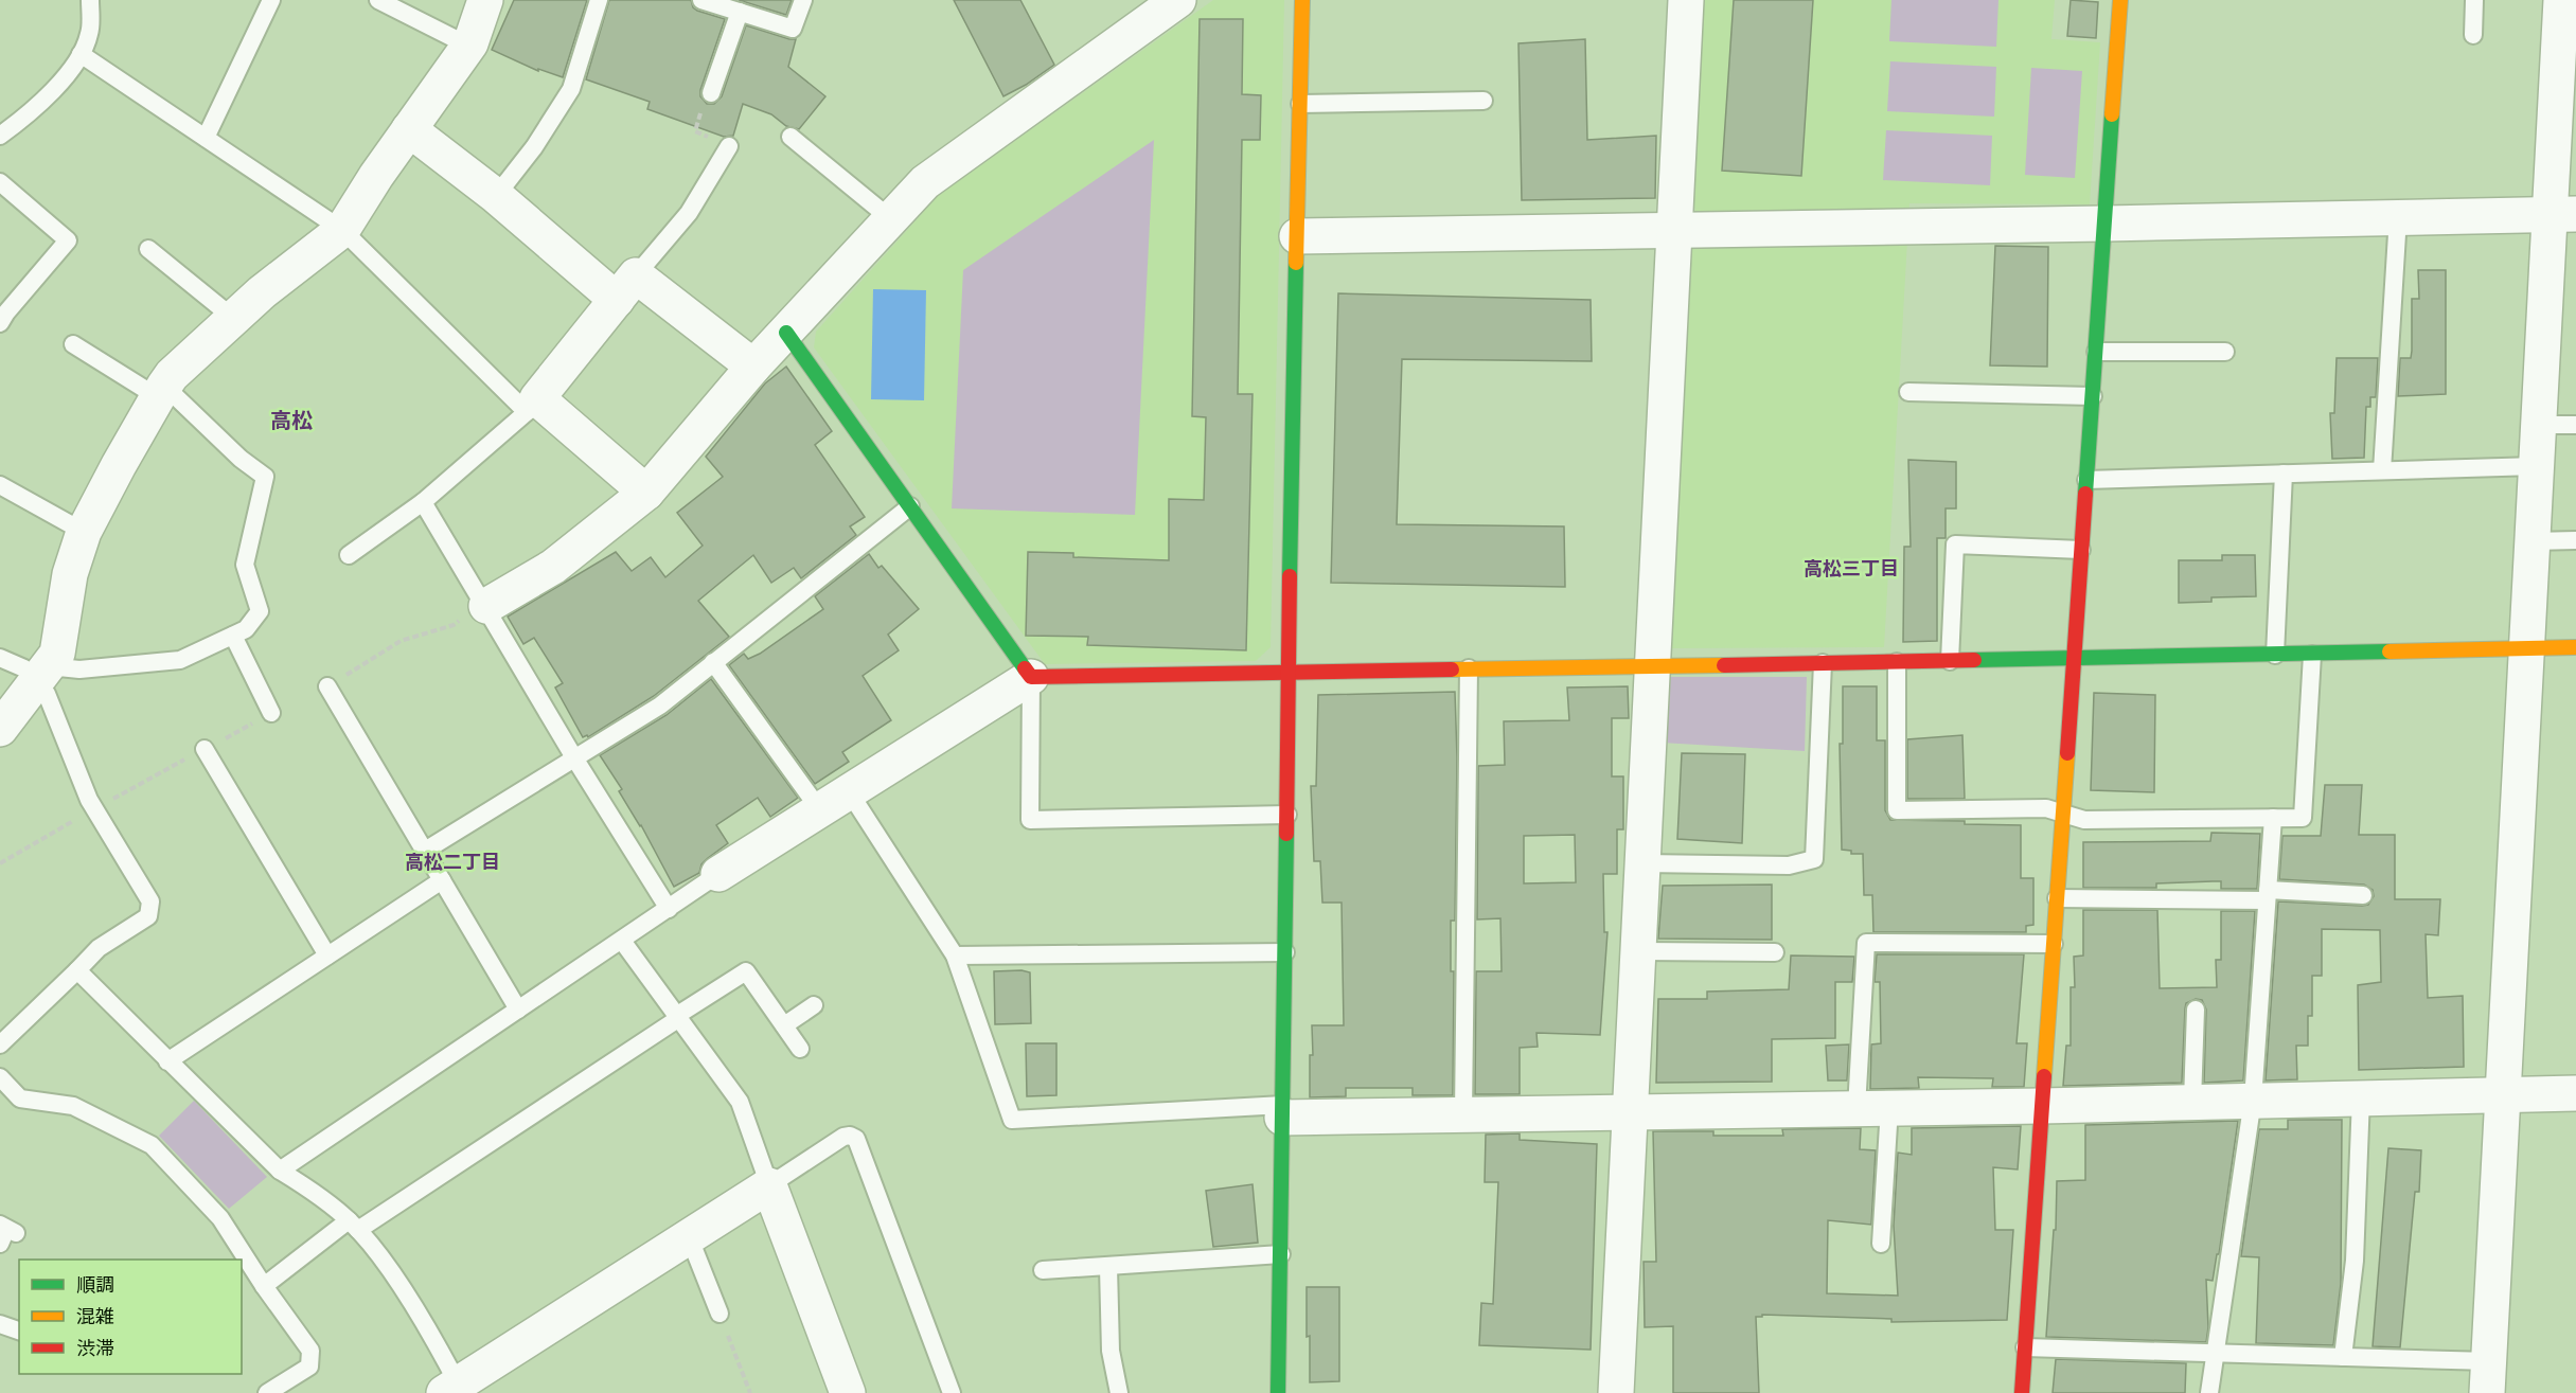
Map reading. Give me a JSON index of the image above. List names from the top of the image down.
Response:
{
  "districts": ["高松", "高松三丁目", "高松二丁目"],
  "legend": ["順調", "混雑", "渋滞"]
}
